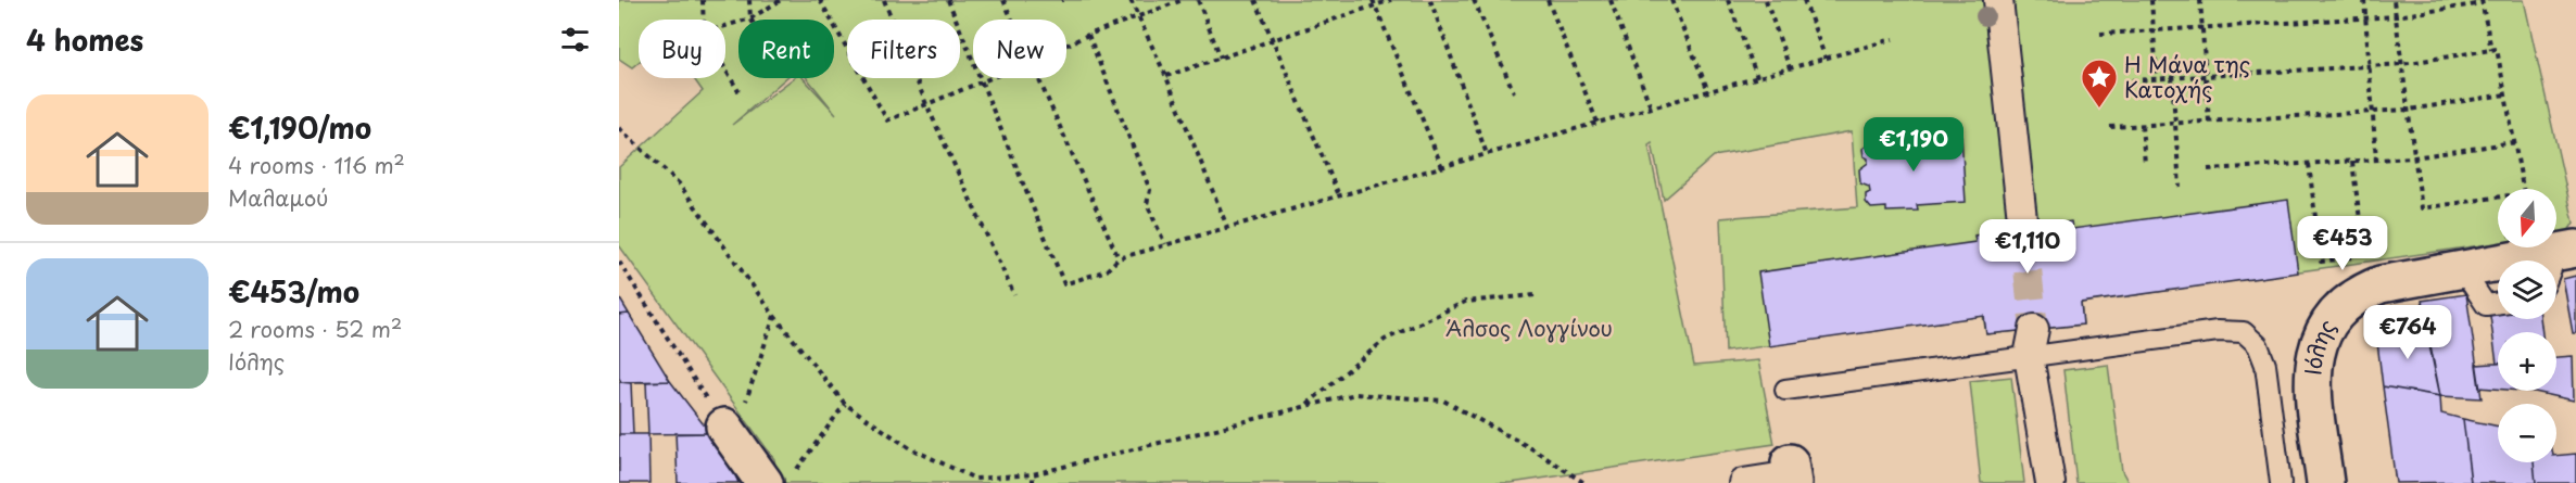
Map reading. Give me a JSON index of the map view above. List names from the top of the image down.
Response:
{
  "streets": {
    "street": ["Ιόλης"]
  },
  "parks": ["Άλσος Λογγίνου"],
  "places": {
    "place": ["Η Μάνα της Κατοχής"]
  },
  "north": "bottom",
  "page": {
    "heading": "4 homes",
    "chip": [
      "Buy",
      "Rent",
      "Filters",
      "New"
    ],
    "list": [
      {
        "name": "€1,190/mo",
        "note": "4 rooms · 116 m² · Μαλαμού"
      },
      {
        "name": "€453/mo",
        "note": "2 rooms · 52 m² · Ιόλης"
      }
    ],
    "price": [
      "€1,190",
      "€453",
      "€1,110",
      "€764"
    ],
    "map_buttons": ["+", "−"]
  }
}
